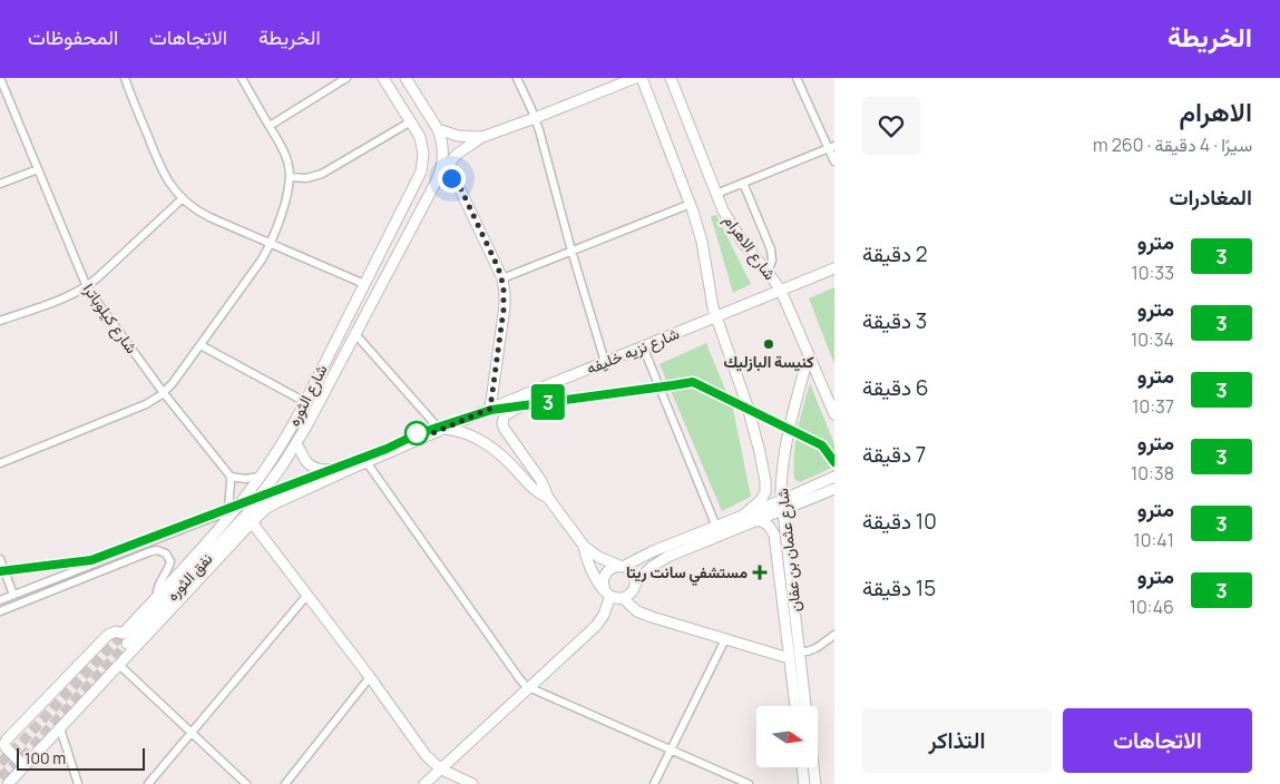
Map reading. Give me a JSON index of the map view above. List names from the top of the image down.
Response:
{
  "streets": {
    "main road": [
      "شارع الاهرام",
      "شارع نزيه خليفه",
      "شارع الثوره",
      "شارع عثمان بن عفان",
      "نفق الثوره"
    ],
    "street": ["شارع كيلوباترا"]
  },
  "crossings": [
    ["شارع الاهرام", "شارع نزيه خليفه"],
    ["شارع الاهرام", "شارع عثمان بن عفان"],
    ["شارع نزيه خليفه", "شارع عثمان بن عفان"],
    ["شارع الثوره", "نفق الثوره"]
  ],
  "places": {
    "other": ["كنيسة البازليك"],
    "health": ["مستشفي سانت ريتا"]
  },
  "lines": ["metro line 3"],
  "scale_bar": "100 m",
  "north": "right",
  "page": {
    "header": "الخريطة",
    "nav": ["الخريطة", "الاتجاهات", "المحفوظات"],
    "heading": [
      ["الاهرام", "سيرًا · 4 دقيقة · 260 m"],
      "المغادرات"
    ],
    "on_map": "3",
    "list": [
      {
        "mark": "3",
        "name": "مترو",
        "note": "10:33",
        "value": "2 دقيقة"
      },
      {
        "mark": "3",
        "name": "مترو",
        "note": "10:34",
        "value": "3 دقيقة"
      },
      {
        "mark": "3",
        "name": "مترو",
        "note": "10:37",
        "value": "6 دقيقة"
      },
      {
        "mark": "3",
        "name": "مترو",
        "note": "10:38",
        "value": "7 دقيقة"
      },
      {
        "mark": "3",
        "name": "مترو",
        "note": "10:41",
        "value": "10 دقيقة"
      },
      {
        "mark": "3",
        "name": "مترو",
        "note": "10:46",
        "value": "15 دقيقة"
      }
    ],
    "buttons": ["الاتجاهات", "التذاكر"],
    "scale": "100 m"
  }
}
